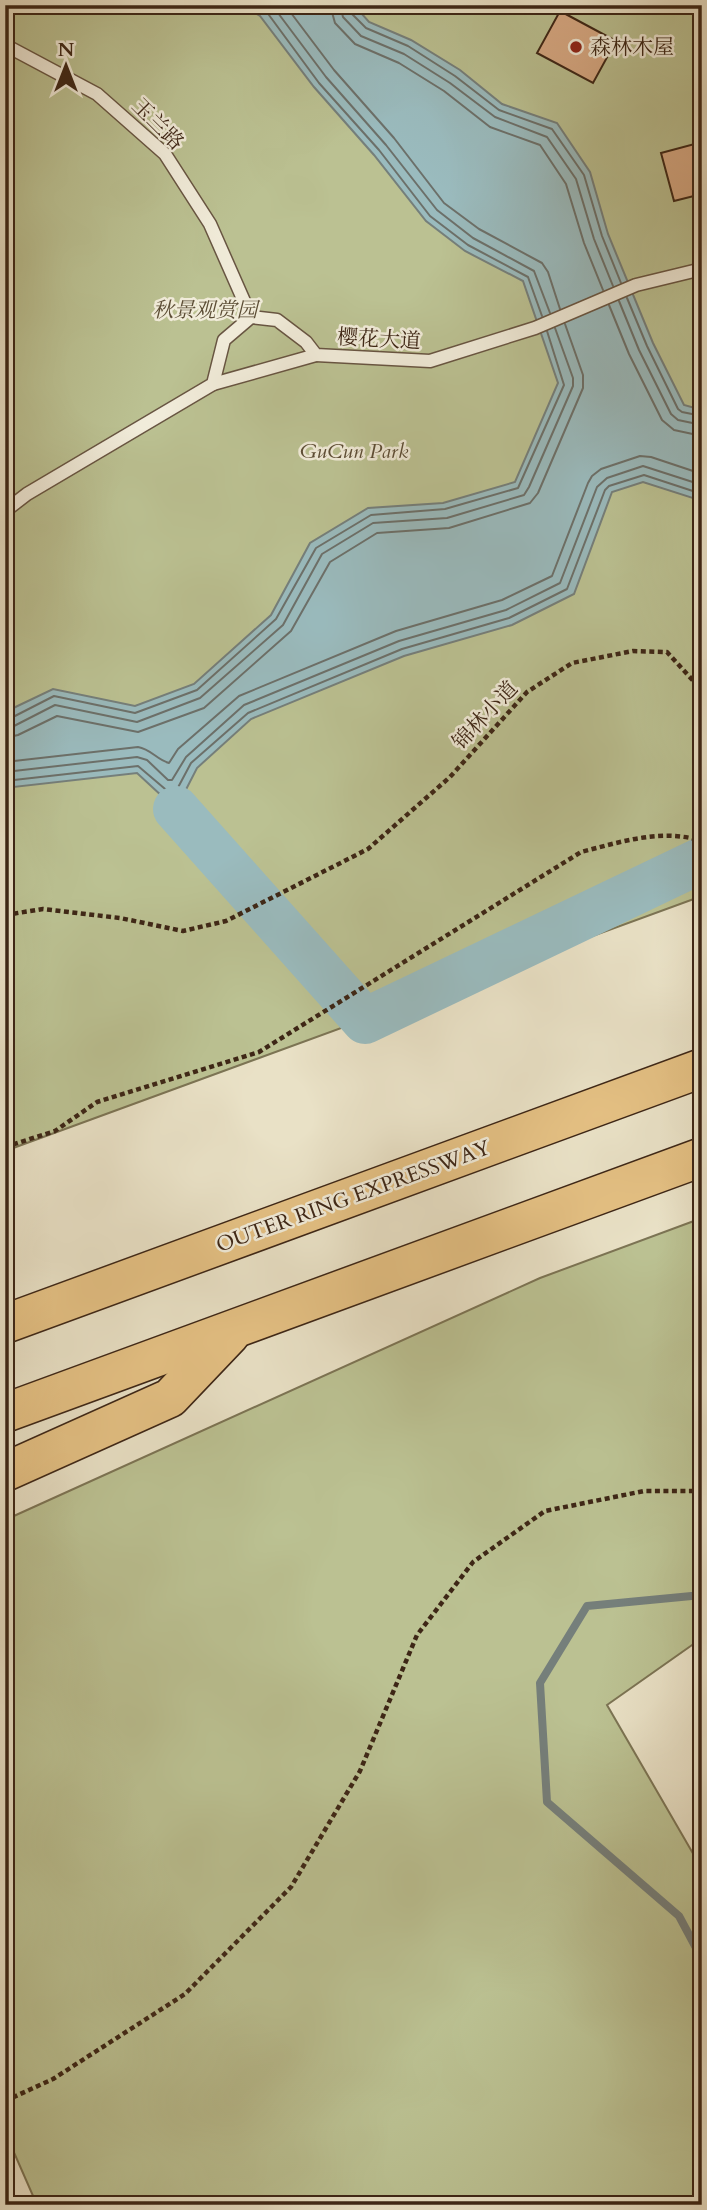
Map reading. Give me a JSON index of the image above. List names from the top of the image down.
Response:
{
  "streets": {
    "highway": ["OUTER RING EXPRESSWAY"],
    "lane": ["玉兰路", "樱花大道"],
    "path": ["锦林小道"]
  },
  "crossings": [
    ["玉兰路", "樱花大道"]
  ],
  "parks": ["秋景观赏园", "GuCun Park"],
  "places": ["森林木屋"],
  "north": "top"
}
